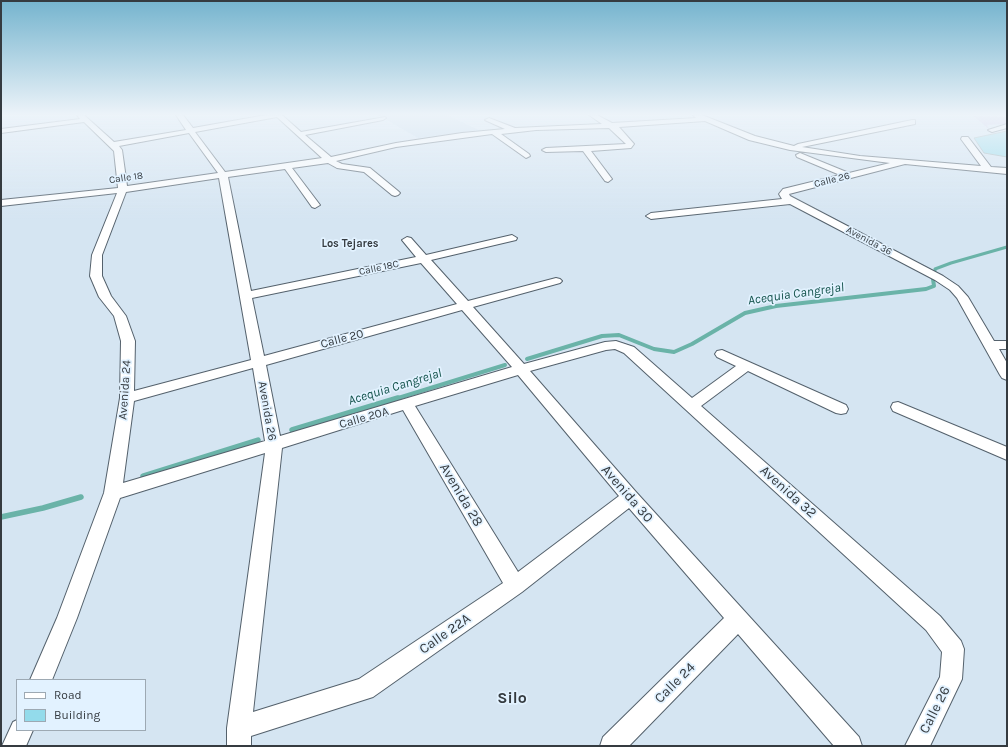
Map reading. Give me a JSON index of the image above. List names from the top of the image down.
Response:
{
  "streets": {
    "street": [
      "Calle 18",
      "Calle 26",
      "Avenida 36",
      "Calle 18C",
      "Calle 20",
      "Avenida 24",
      "Avenida 26",
      "Calle 20A",
      "Avenida 32",
      "Avenida 30",
      "Avenida 28",
      "Calle 22A",
      "Calle 24"
    ]
  },
  "crossings": [
    ["Calle 18", "Avenida 24"],
    ["Calle 18", "Avenida 26"],
    ["Calle 26", "Avenida 36"],
    ["Calle 26", "Avenida 32"],
    ["Calle 18C", "Avenida 26"],
    ["Calle 18C", "Avenida 30"],
    ["Calle 20", "Avenida 24"],
    ["Calle 20", "Avenida 26"],
    ["Calle 20", "Avenida 30"],
    ["Avenida 24", "Calle 20A"],
    ["Avenida 26", "Calle 20A"],
    ["Avenida 26", "Calle 22A"],
    ["Calle 20A", "Avenida 32"],
    ["Calle 20A", "Avenida 30"],
    ["Calle 20A", "Avenida 28"],
    ["Avenida 30", "Calle 22A"],
    ["Avenida 30", "Calle 24"],
    ["Avenida 28", "Calle 22A"]
  ],
  "districts": ["Los Tejares", "Silo"],
  "water": ["Acequia Cangrejal"],
  "legend": ["Road", "Building"]
}
